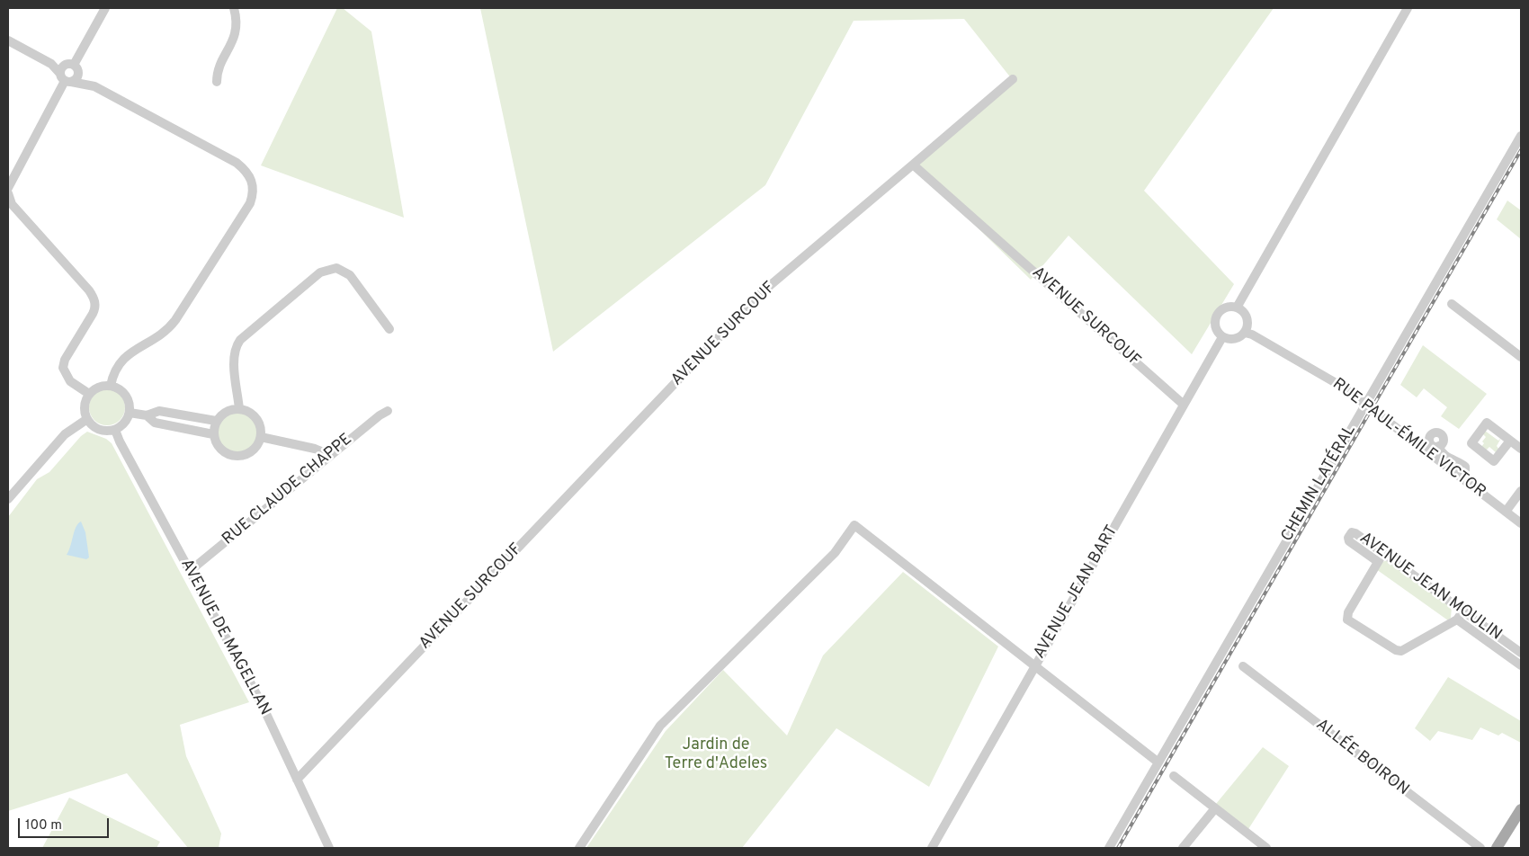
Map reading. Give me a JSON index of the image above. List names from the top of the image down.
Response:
{
  "streets": {
    "street": [
      "AVENUE SURCOUF",
      "RUE PAUL-ÉMILE VICTOR",
      "CHEMIN LATÉRAL",
      "RUE CLAUDE CHAPPE",
      "AVENUE JEAN MOULIN",
      "AVENUE JEAN BART",
      "AVENUE DE MAGELLAN",
      "ALLÉE BOIRON"
    ]
  },
  "crossings": [
    ["AVENUE SURCOUF", "AVENUE JEAN BART"],
    ["AVENUE SURCOUF", "AVENUE DE MAGELLAN"],
    ["RUE PAUL-ÉMILE VICTOR", "AVENUE JEAN BART"],
    ["RUE CLAUDE CHAPPE", "AVENUE DE MAGELLAN"]
  ],
  "parks": ["Jardin de Terre d'Adeles"],
  "scale_bar": "100 m"
}
